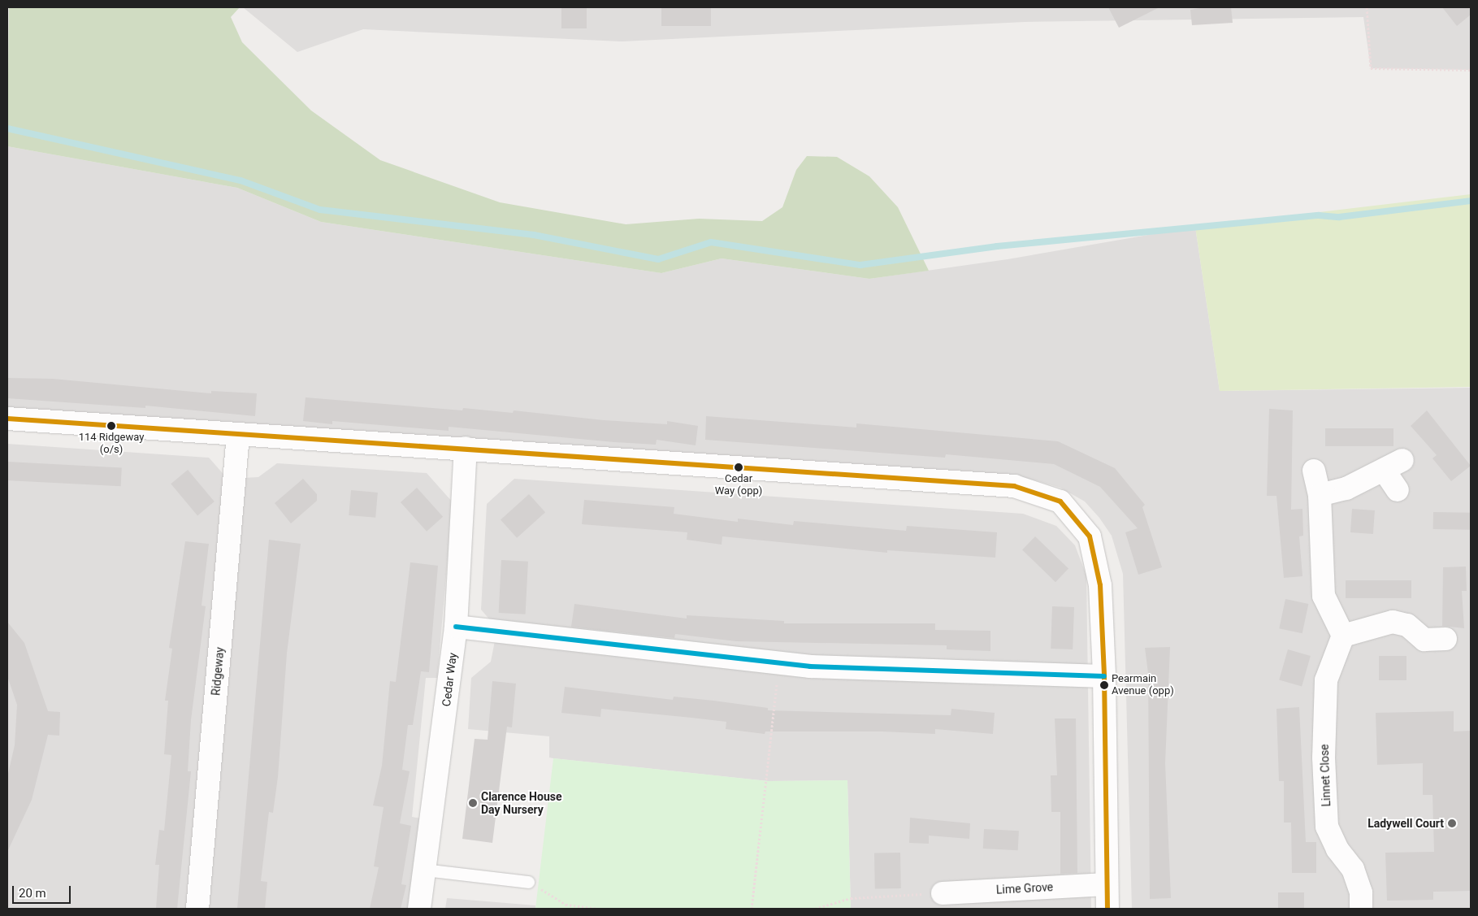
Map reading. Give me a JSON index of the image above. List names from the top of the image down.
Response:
{
  "streets": {
    "street": [
      "Ridgeway",
      "Cedar Way",
      "Linnet Close",
      "Lime Grove"
    ]
  },
  "places": [
    "114 Ridgeway (o/s)",
    "Cedar Way (opp)",
    "Pearmain Avenue (opp)",
    "Clarence House Day Nursery",
    "Ladywell Court"
  ],
  "scale_bar": "20 m"
}
